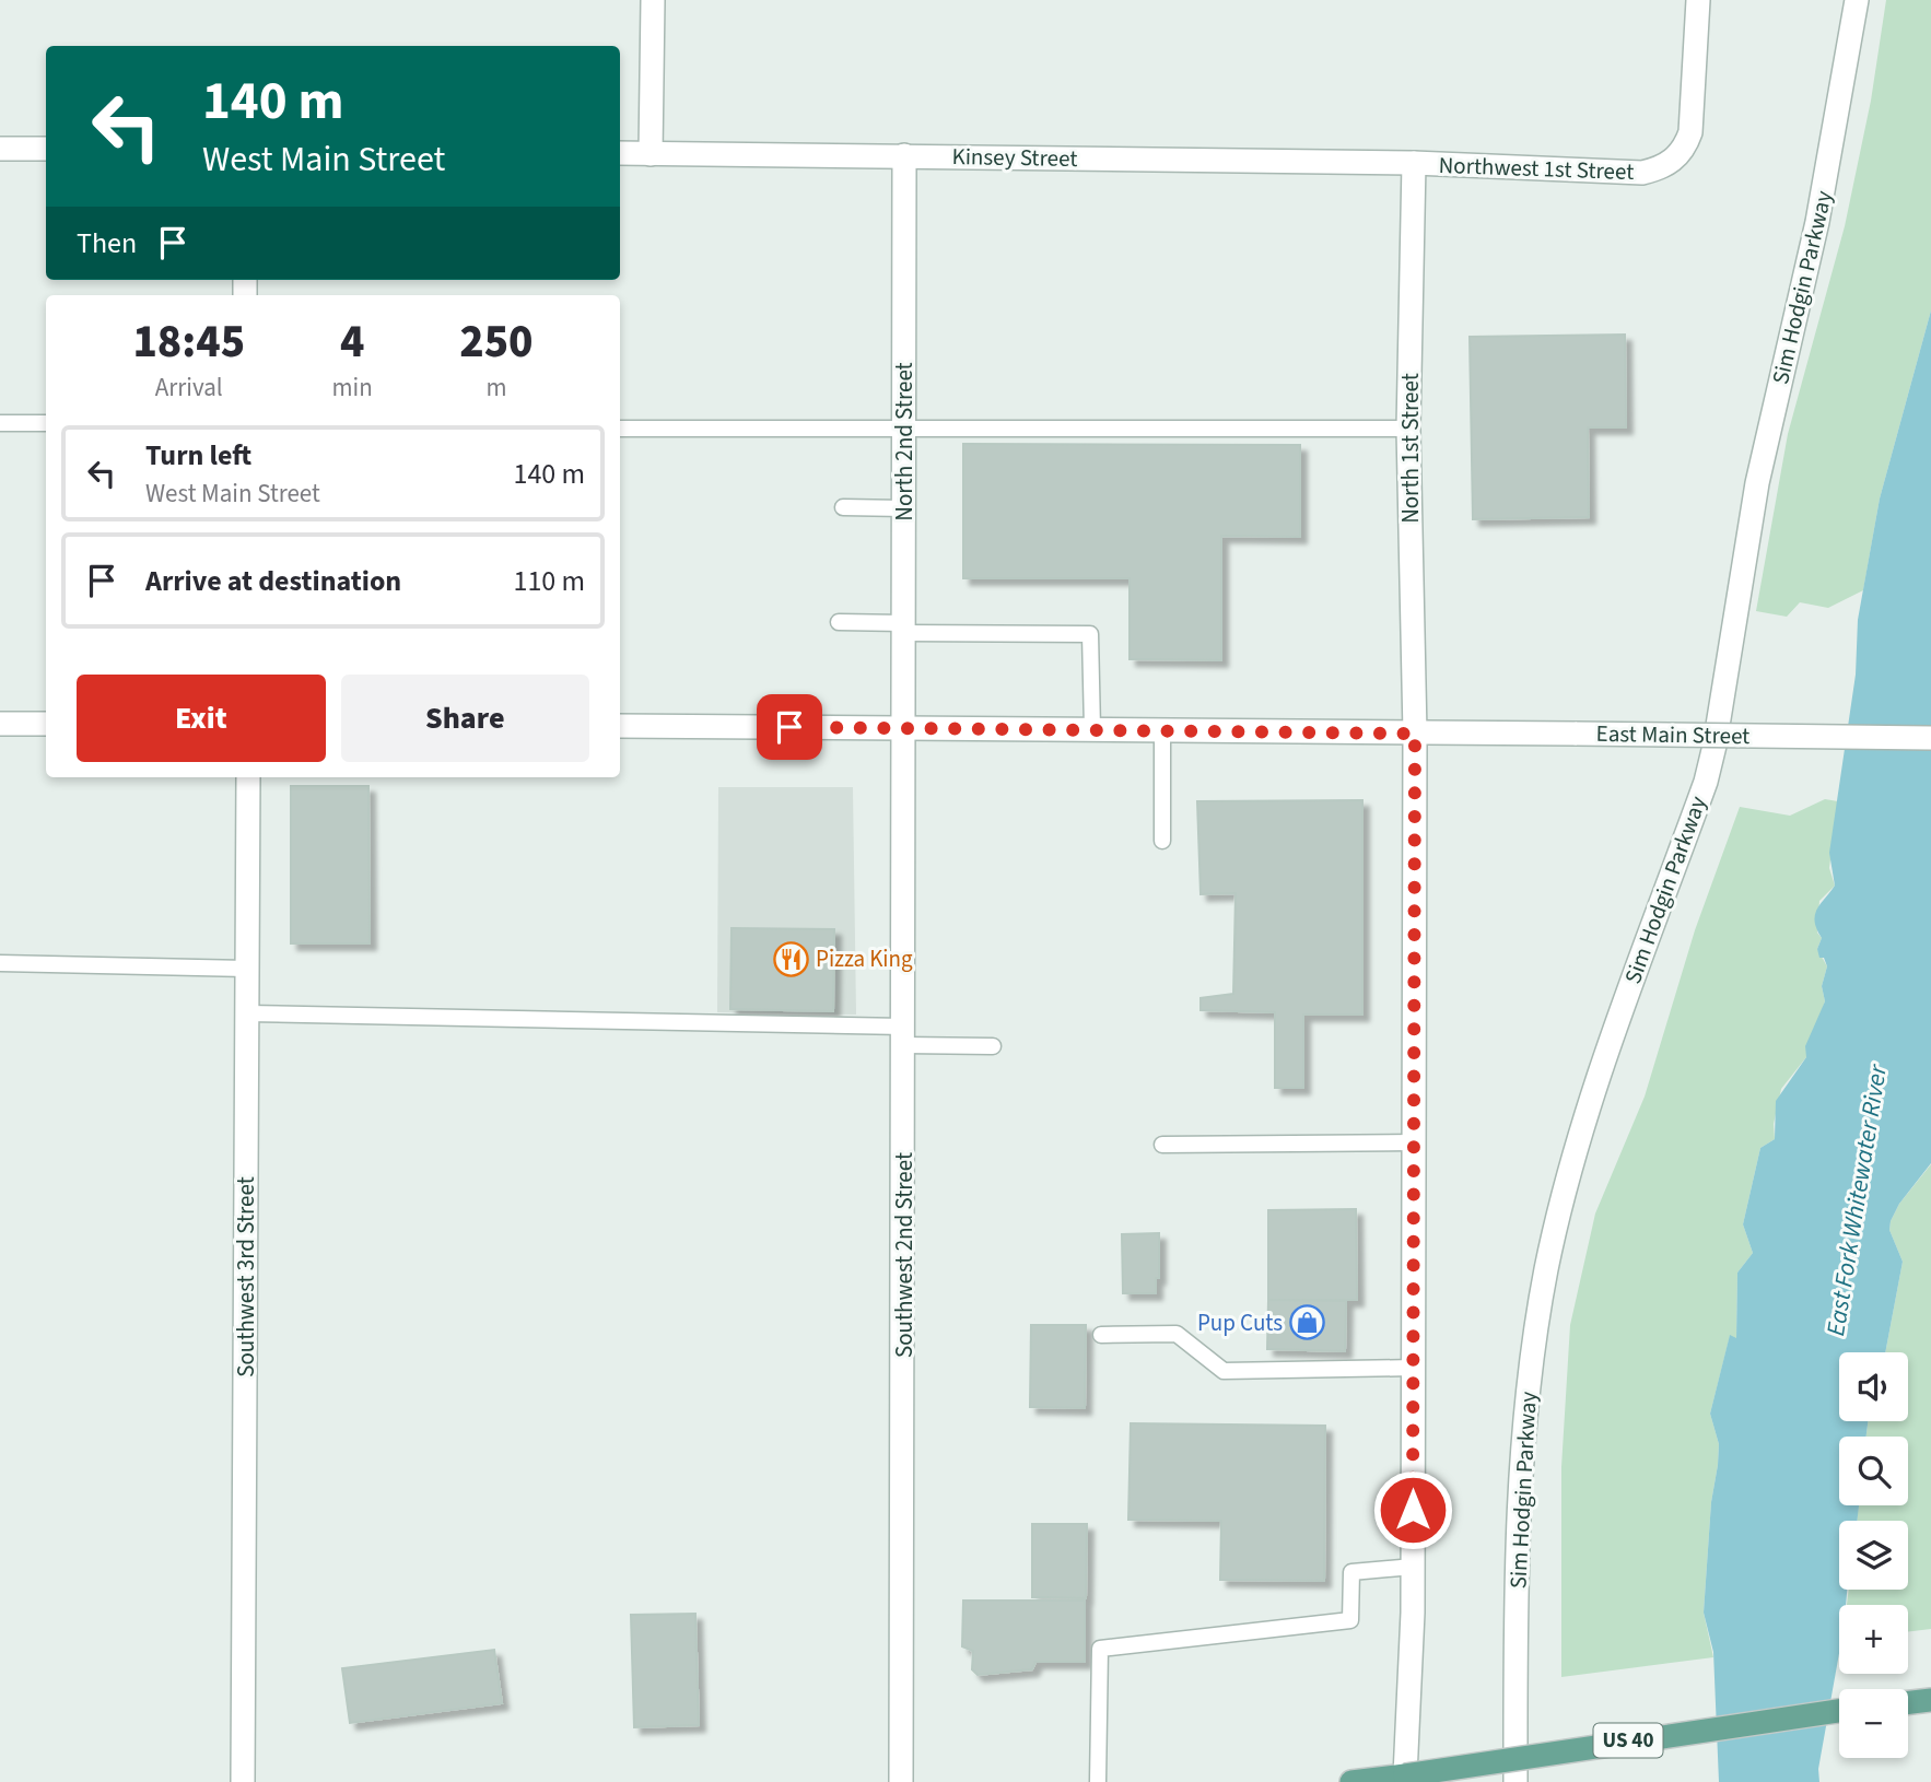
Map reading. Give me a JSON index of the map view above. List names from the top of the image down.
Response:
{
  "streets": {
    "main road": ["US 40"],
    "street": [
      "Kinsey Street",
      "Northwest 1st Street",
      "Sim Hodgin Parkway",
      "North 2nd Street",
      "North 1st Street",
      "East Main Street",
      "Southwest 2nd Street",
      "Southwest 3rd Street"
    ]
  },
  "crossings": [
    ["Kinsey Street", "Northwest 1st Street"],
    ["Kinsey Street", "North 2nd Street"],
    ["Kinsey Street", "North 1st Street"],
    ["Northwest 1st Street", "North 1st Street"],
    ["North 2nd Street", "East Main Street"],
    ["North 2nd Street", "Southwest 2nd Street"],
    ["North 1st Street", "East Main Street"],
    ["North 1st Street", "US 40"],
    ["East Main Street", "Southwest 2nd Street"]
  ],
  "water": ["East Fork Whitewater River"],
  "places": {
    "restaurant": ["Pizza King"],
    "shop": ["Pup Cuts"]
  },
  "page": {
    "turn": ["140 m", "West Main Street"],
    "then": "Then",
    "eta": [
      "18:45",
      "Arrival",
      "4",
      "min",
      "250",
      "m"
    ],
    "list": [
      {
        "name": "Turn left",
        "note": "West Main Street",
        "value": "140 m"
      },
      {
        "name": "Arrive at destination",
        "value": "110 m"
      }
    ],
    "buttons": ["Exit", "Share"],
    "map_buttons": ["+", "−"]
  }
}
